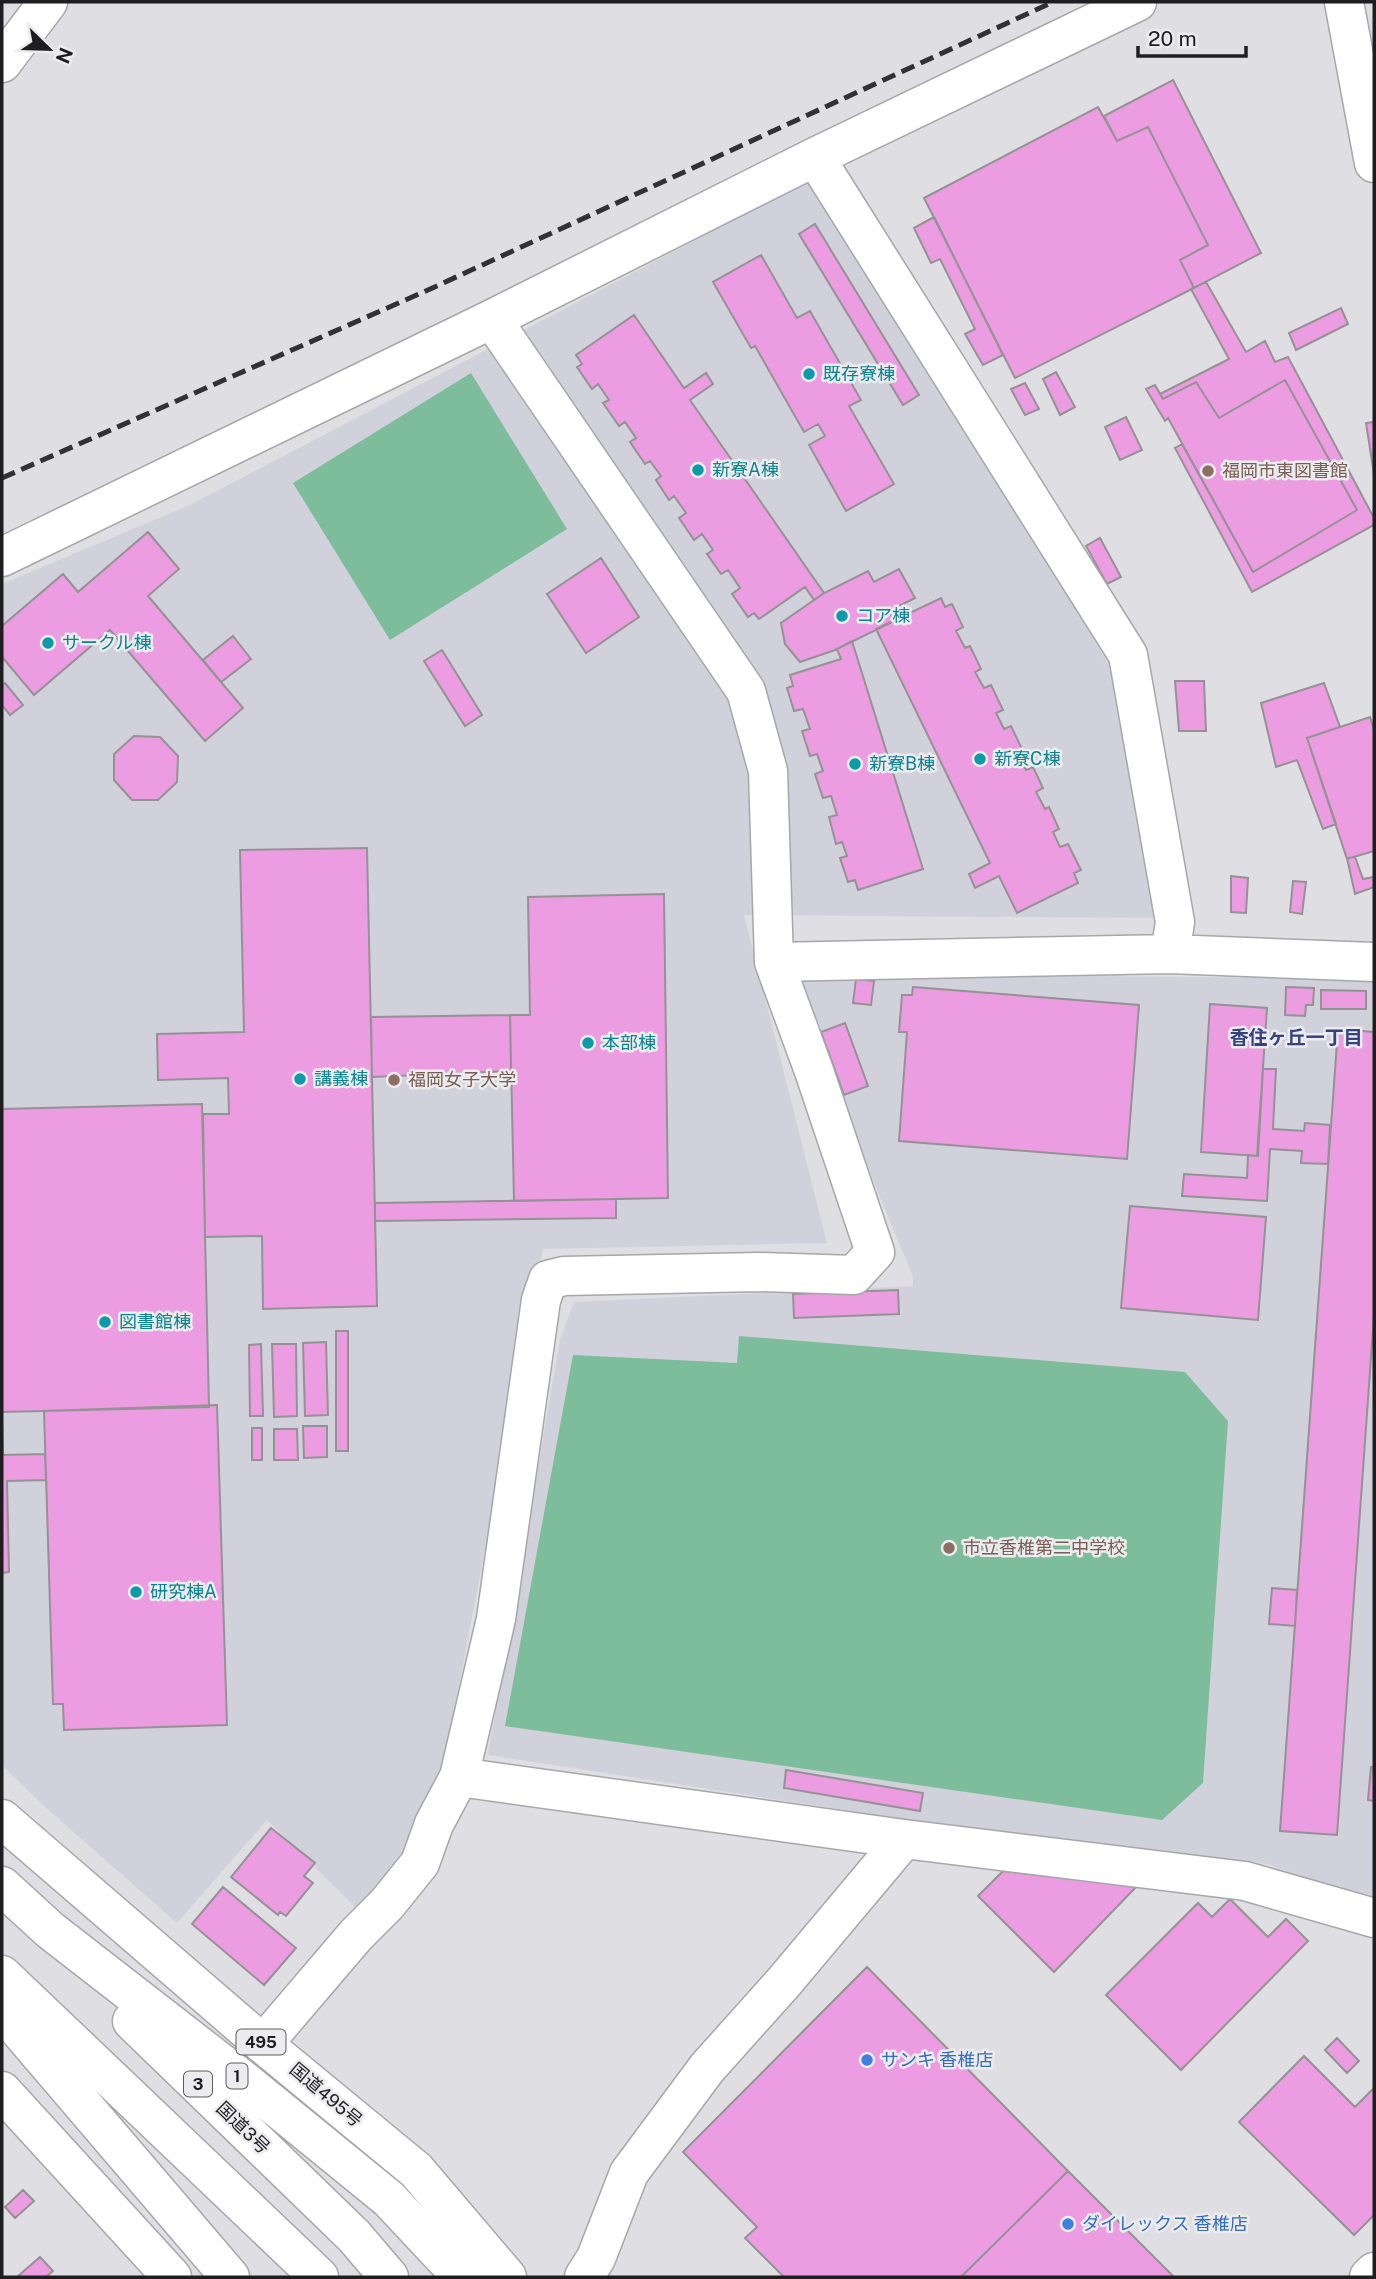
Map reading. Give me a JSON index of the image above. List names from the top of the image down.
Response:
{
  "streets": {
    "main road": [
      "495",
      "1",
      "3",
      "国道495号",
      "国道3号"
    ]
  },
  "districts": ["香住ヶ丘一丁目"],
  "places": [
    "既存寮棟",
    "新寮A棟",
    "福岡市東図書館",
    "コア棟",
    "サークル棟",
    "新寮C棟",
    "新寮B棟",
    "本部棟",
    "講義棟",
    "福岡女子大学",
    "図書館棟",
    "市立香椎第二中学校",
    "研究棟A",
    "サンキ 香椎店",
    "ダイレックス 香椎店"
  ],
  "scale_bar": "20 m",
  "north": "bottom right"
}
